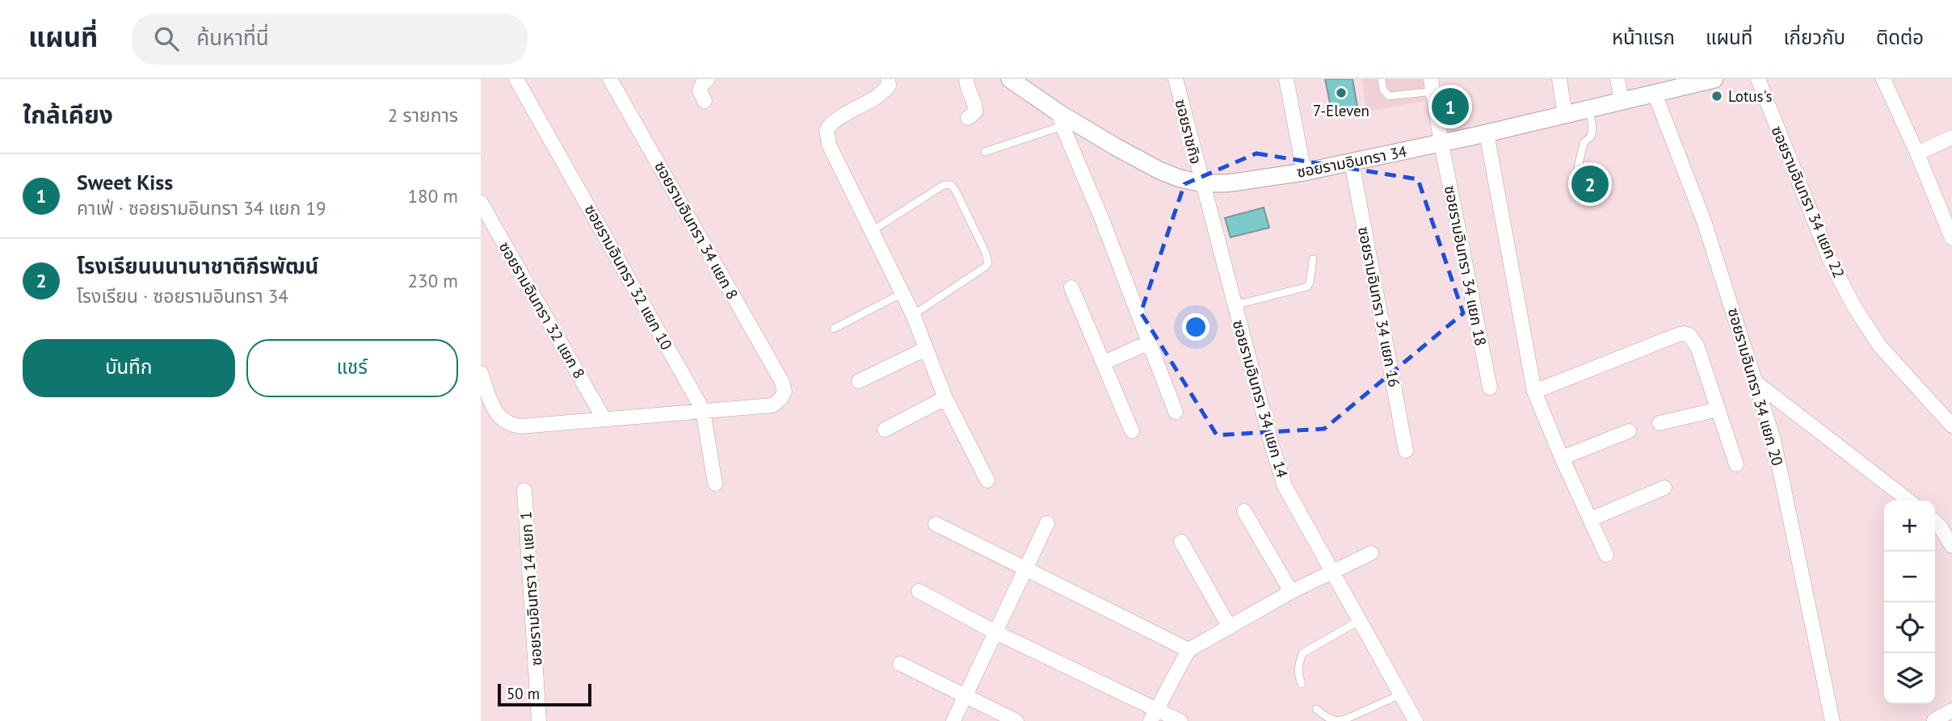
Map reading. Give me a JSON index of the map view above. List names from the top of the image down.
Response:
{
  "streets": {
    "street": [
      "ซอยราชกิจ",
      "ซอยรามอินทรา 34",
      "ซอยรามอินทรา 34 แยก 22",
      "ซอยรามอินทรา 34 แยก 8",
      "ซอยรามอินทรา 34 แยก 18",
      "ซอยรามอินทรา 32 แยก 10",
      "ซอยรามอินทรา 34 แยก 16",
      "ซอยรามอินทรา 32 แยก 8",
      "ซอยรามอินทรา 34 แยก 20",
      "ซอยรามอินทรา 34 แยก 14",
      "ซอยรามอินทรา 14 แยก 1"
    ]
  },
  "crossings": [
    ["ซอยราชกิจ", "ซอยรามอินทรา 34"],
    ["ซอยราชกิจ", "ซอยรามอินทรา 34 แยก 14"],
    ["ซอยรามอินทรา 34", "ซอยรามอินทรา 34 แยก 18"],
    ["ซอยรามอินทรา 34", "ซอยรามอินทรา 34 แยก 16"],
    ["ซอยรามอินทรา 34", "ซอยรามอินทรา 34 แยก 20"],
    ["ซอยรามอินทรา 34", "ซอยรามอินทรา 34 แยก 14"],
    ["ซอยรามอินทรา 34 แยก 8", "ซอยรามอินทรา 32 แยก 10"]
  ],
  "places": ["7-Eleven", "Lotus's"],
  "scale_bar": "50 m",
  "page": {
    "header": "แผนที่",
    "search": "ค้นหาที่นี่",
    "nav": [
      "หน้าแรก",
      "แผนที่",
      "เกี่ยวกับ",
      "ติดต่อ"
    ],
    "heading": ["ใกล้เคียง", "2 รายการ"],
    "pins": ["1", "2"],
    "list": [
      {
        "mark": "1",
        "name": "Sweet Kiss",
        "note": "คาเฟ่ · ซอยรามอินทรา 34 แยก 19",
        "value": "180 m"
      },
      {
        "mark": "2",
        "name": "โรงเรียนนนานาชาติกีรพัฒน์",
        "note": "โรงเรียน · ซอยรามอินทรา 34",
        "value": "230 m"
      }
    ],
    "buttons": ["บันทึก", "แชร์"],
    "map_buttons": ["+", "−"],
    "scale": "50 m"
  }
}
